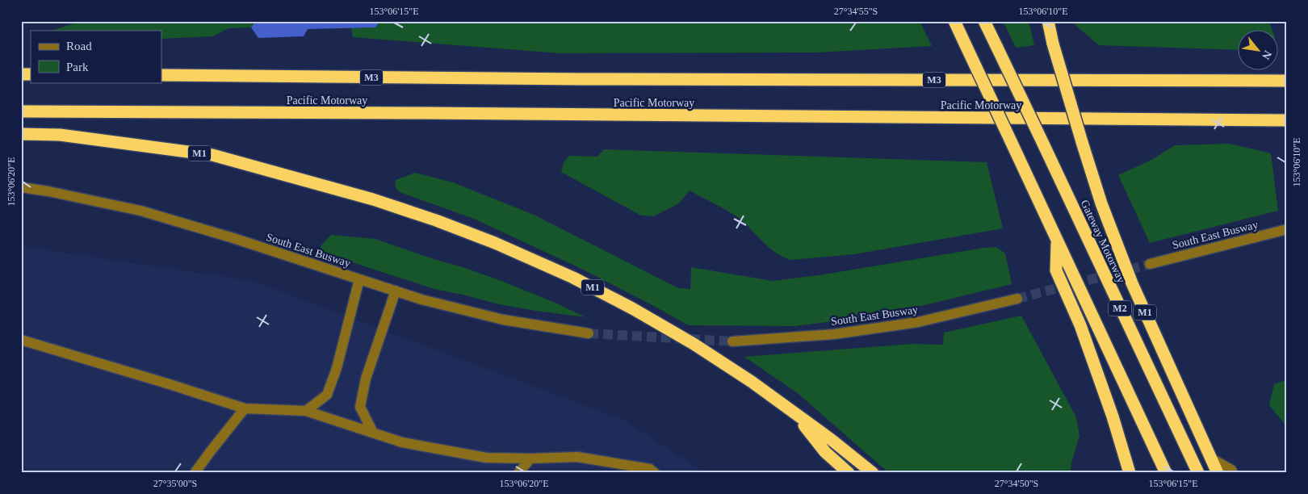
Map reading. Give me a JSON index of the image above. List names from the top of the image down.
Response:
{
  "streets": {
    "highway": [
      "M3",
      "Pacific Motorway",
      "M1",
      "Gateway Motorway",
      "M2"
    ],
    "lane": ["South East Busway"]
  },
  "legend": ["Road", "Park"],
  "north": "bottom right",
  "coordinates": [
    "153°06'15\"E",
    "27°34'55\"S",
    "153°06'10\"E",
    "153°06'20\"E",
    "27°35'00\"S",
    "27°34'50\"S"
  ]
}
